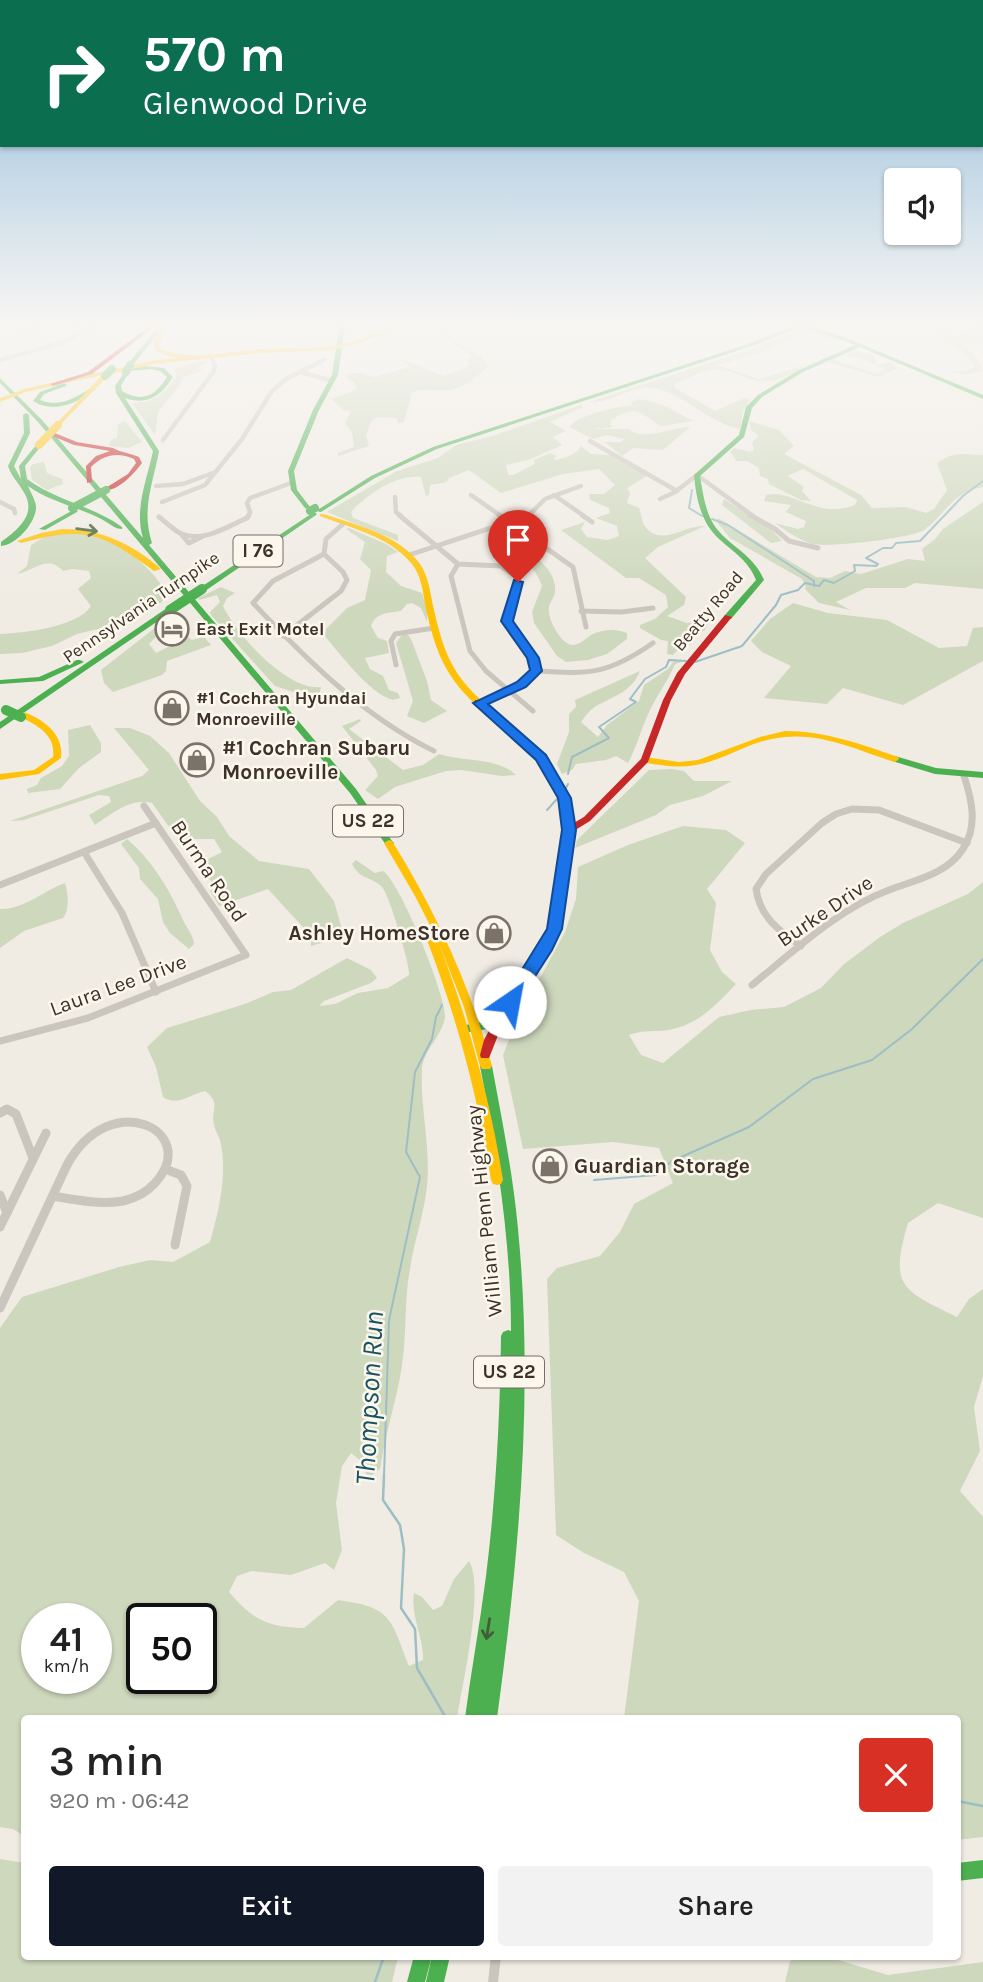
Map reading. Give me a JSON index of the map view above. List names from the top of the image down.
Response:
{
  "streets": {
    "main road": [
      "I 76",
      "Pennsylvania Turnpike",
      "Beatty Road",
      "US 22",
      "William Penn Highway"
    ],
    "street": ["Burma Road", "Burke Drive", "Laura Lee Drive"]
  },
  "crossings": [
    ["US 22", "William Penn Highway"],
    ["Burma Road", "Laura Lee Drive"]
  ],
  "water": ["Thompson Run"],
  "places": {
    "hotel": ["East Exit Motel"],
    "shop": [
      "#1 Cochran Hyundai Monroeville",
      "#1 Cochran Subaru Monroeville",
      "Ashley HomeStore",
      "Guardian Storage"
    ]
  },
  "page": {
    "turn": ["570 m", "Glenwood Drive"],
    "speed": "41 km/h",
    "limit": "50",
    "heading": ["3 min", "920 m · 06:42"],
    "buttons": ["Exit", "Share"]
  }
}
